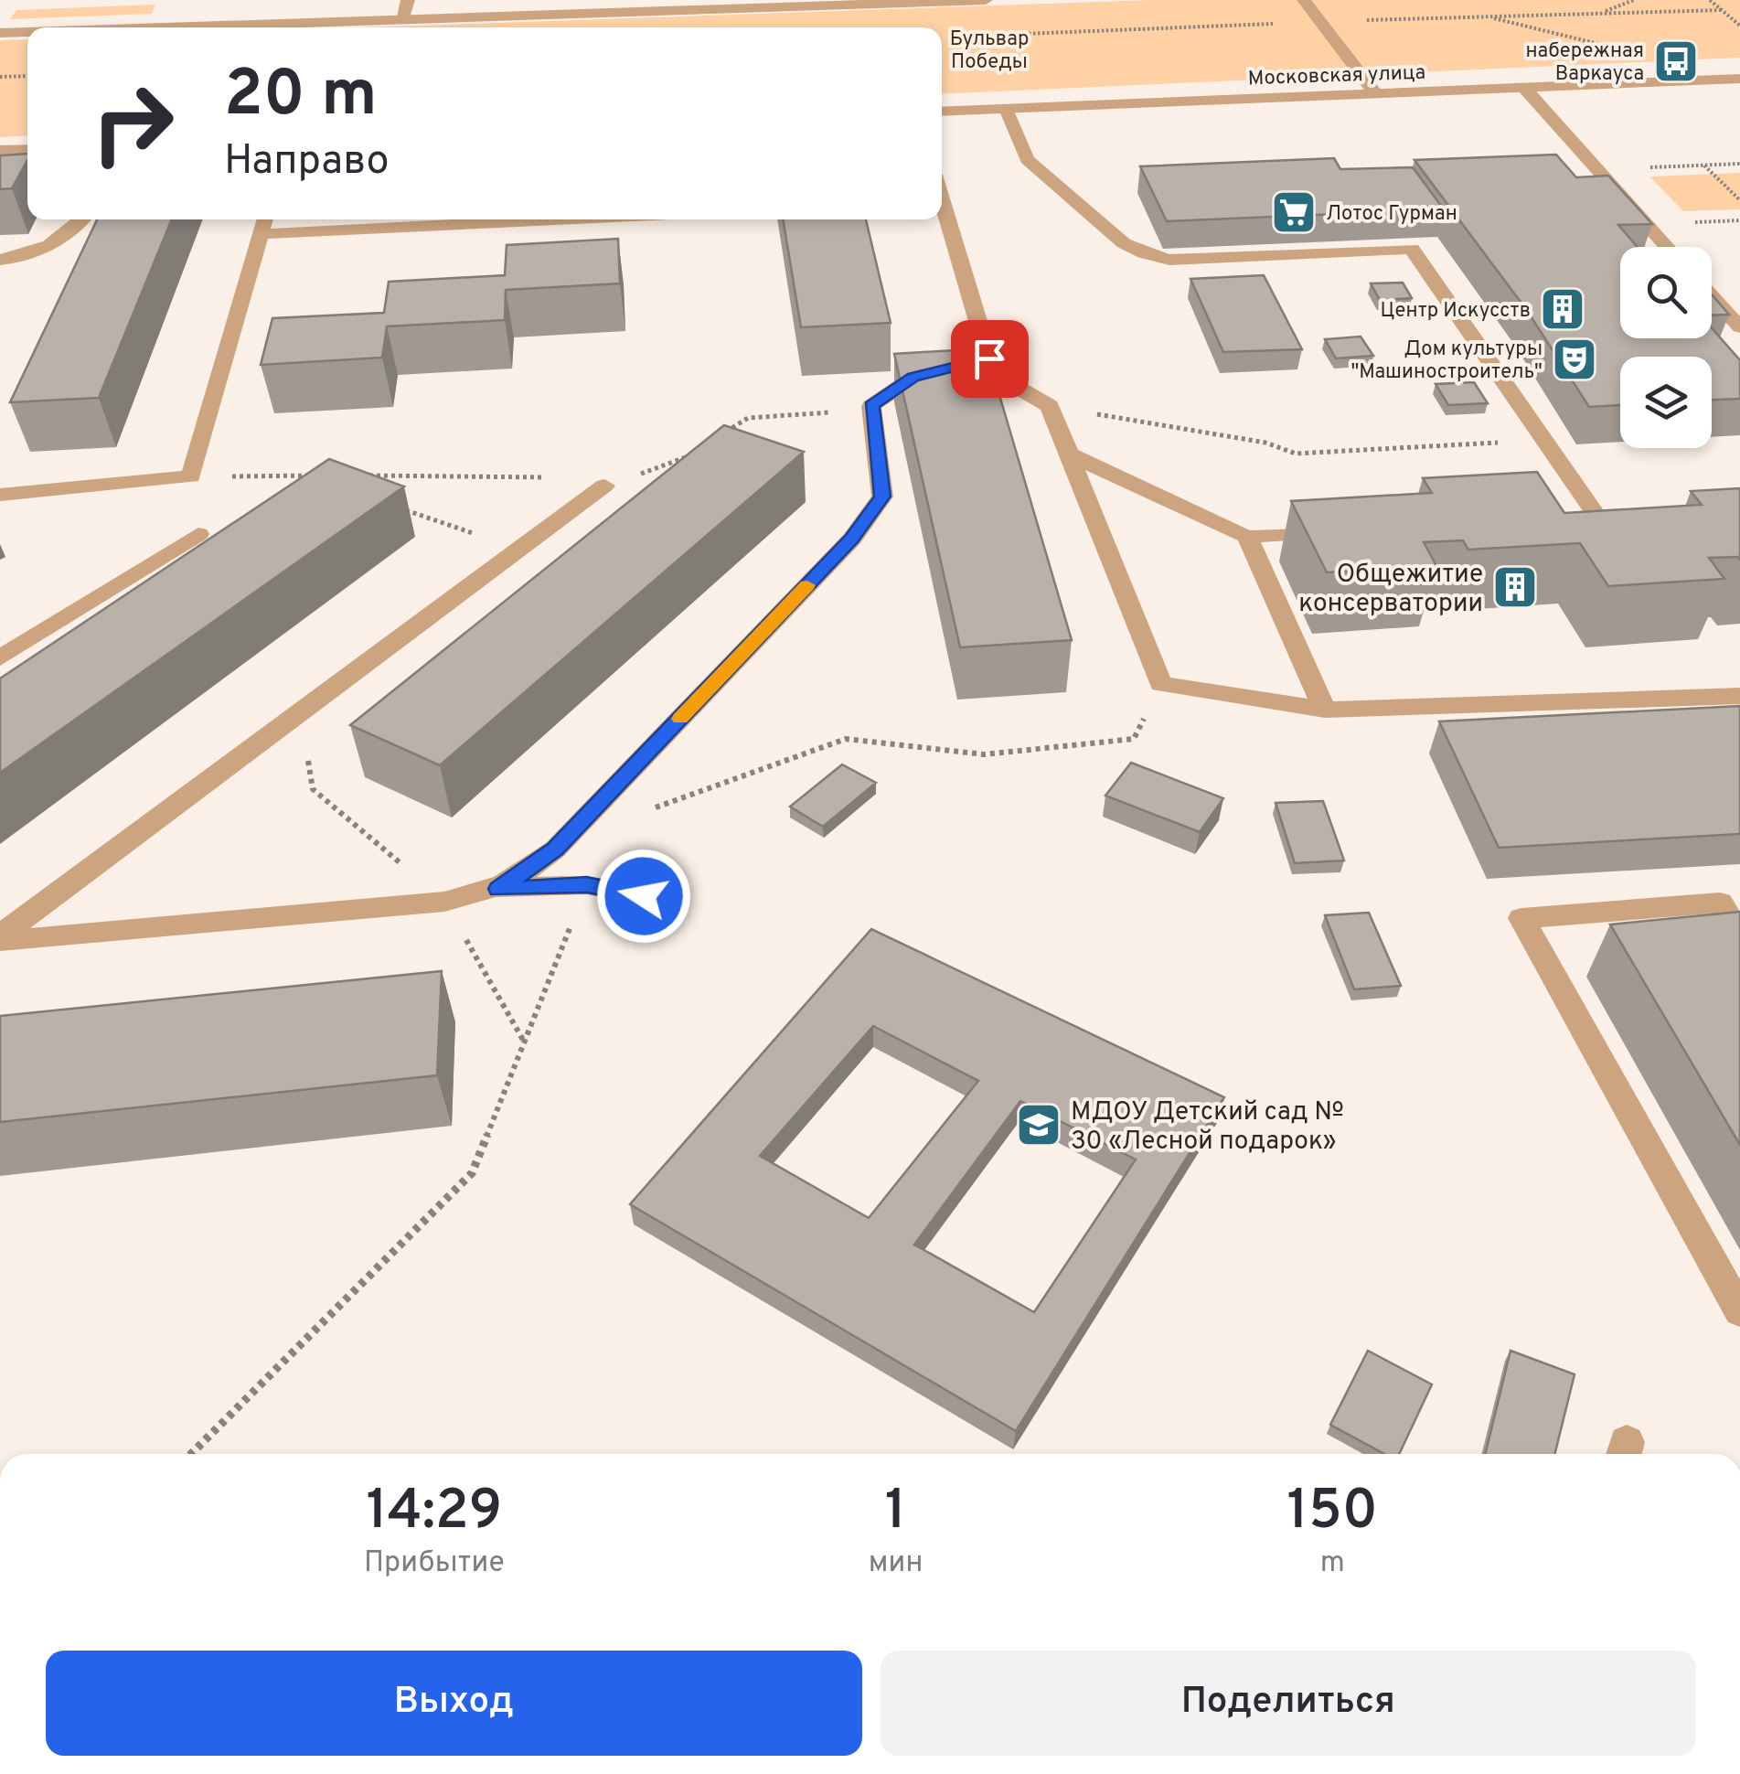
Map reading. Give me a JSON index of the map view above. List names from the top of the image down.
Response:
{
  "streets": {
    "street": ["Московская улица"]
  },
  "parks": ["Бульвар Победы"],
  "places": {
    "bus stop": ["набережная Варкауса"],
    "supermarket": ["Лотос Гурман"],
    "building": ["Центр Искусств", "Общежитие консерватории"],
    "theatre": ["Дом культуры \"Машиностроитель\""],
    "school or university": ["МДОУ Детский сад № 30 «Лесной подарок»"]
  },
  "page": {
    "turn": ["20 m", "Направо"],
    "eta": [
      "14:29",
      "Прибытие",
      "1",
      "мин",
      "150",
      "m"
    ],
    "buttons": ["Выход", "Поделиться"]
  }
}
